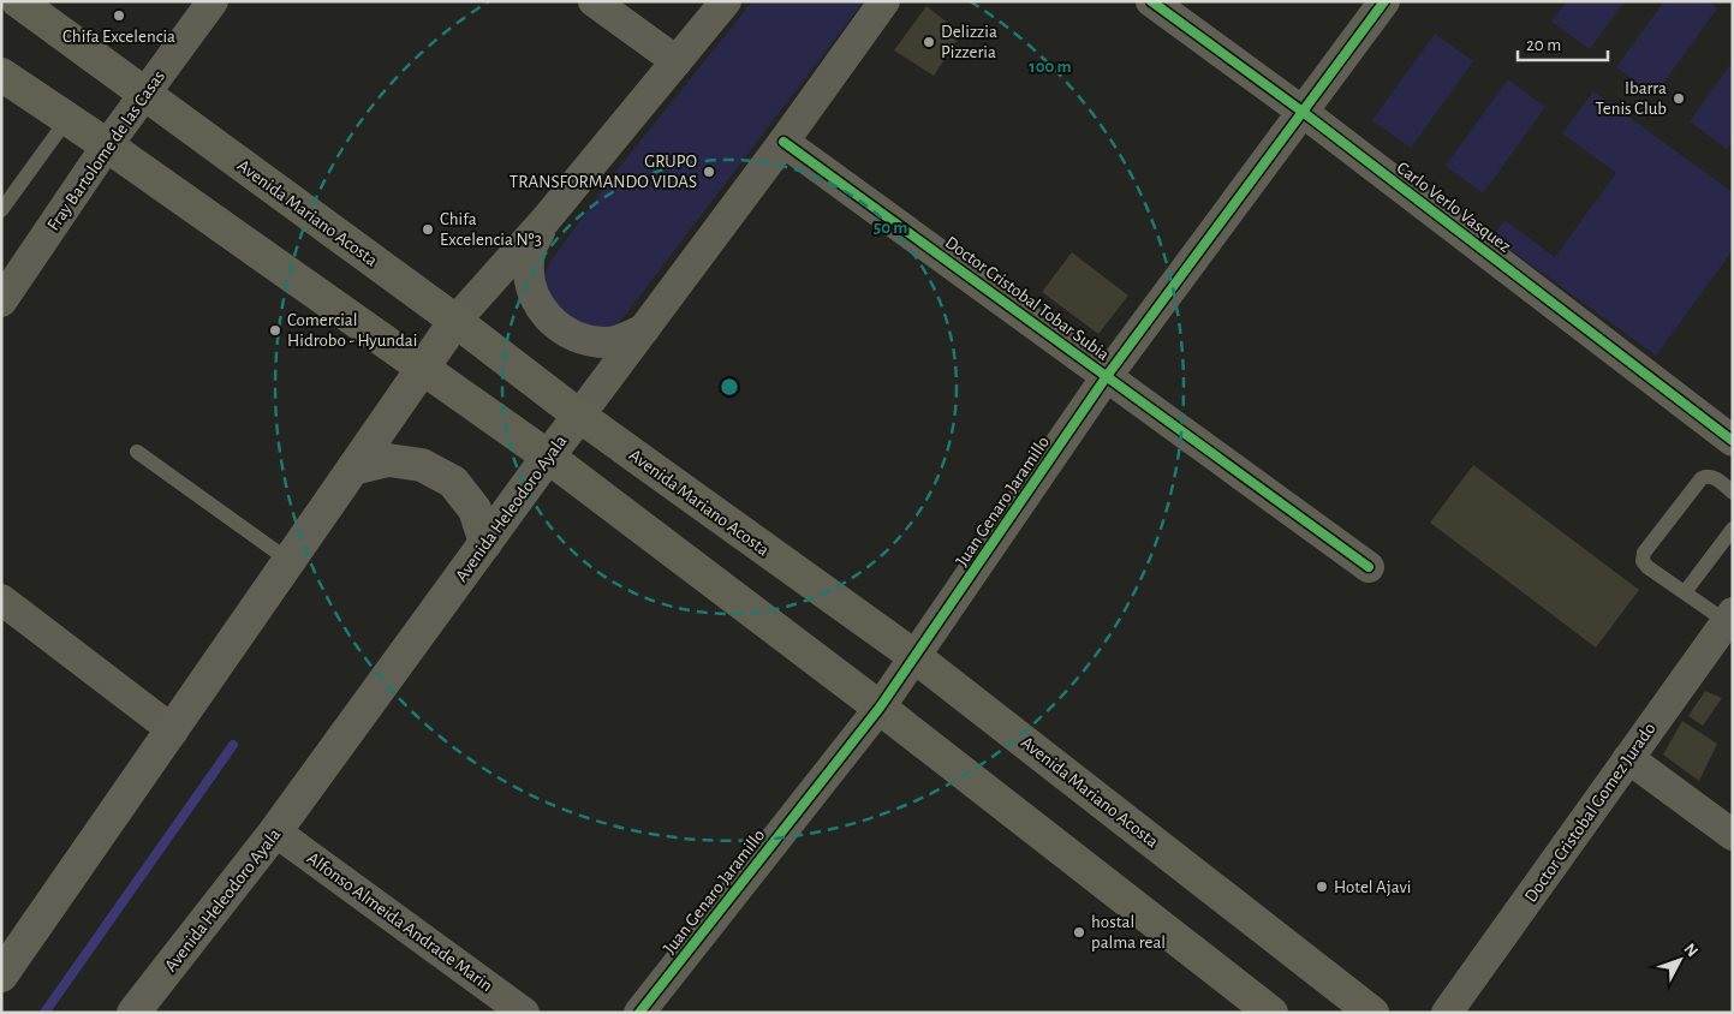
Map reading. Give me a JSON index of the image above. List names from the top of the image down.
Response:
{
  "streets": {
    "main road": ["Avenida Mariano Acosta", "Avenida Heleodoro Ayala"],
    "street": [
      "Fray Bartolome de las Casas",
      "Carlo Verlo Vasquez",
      "Doctor Cristobal Tobar Subia",
      "Juan Genaro Jaramillo",
      "Doctor Cristobal Gomez Jurado",
      "Alfonso Almeida Andrade Marin"
    ]
  },
  "crossings": [
    ["Fray Bartolome de las Casas", "Avenida Mariano Acosta"],
    ["Carlo Verlo Vasquez", "Juan Genaro Jaramillo"],
    ["Avenida Mariano Acosta", "Juan Genaro Jaramillo"],
    ["Avenida Mariano Acosta", "Avenida Heleodoro Ayala"],
    ["Doctor Cristobal Tobar Subia", "Juan Genaro Jaramillo"],
    ["Doctor Cristobal Tobar Subia", "Avenida Heleodoro Ayala"],
    ["Avenida Heleodoro Ayala", "Alfonso Almeida Andrade Marin"]
  ],
  "places": [
    "Chifa Excelencia",
    "Delizzia Pizzeria",
    "Ibarra Tenis Club",
    "GRUPO TRANSFORMANDO VIDAS",
    "Chifa Excelencia Nº3",
    "Comercial Hidrobo - Hyundai",
    "Hotel Ajavi",
    "hostal palma real"
  ],
  "scale_bar": "20 m",
  "north": "top right",
  "rings": ["100 m", "50 m"]
}
